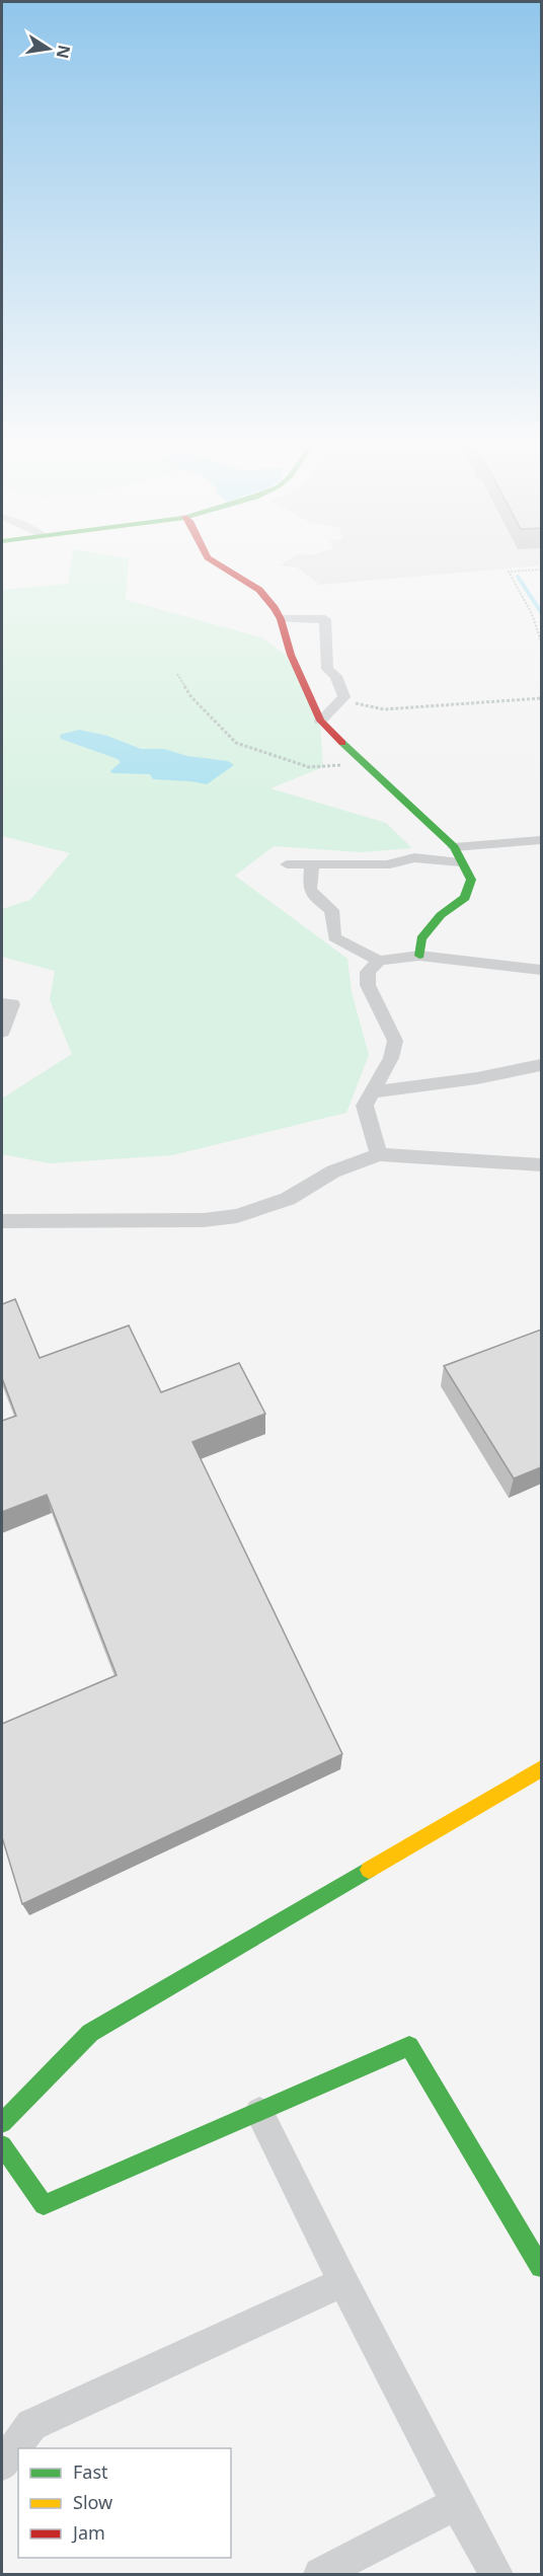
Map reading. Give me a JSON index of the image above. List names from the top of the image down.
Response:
{
  "legend": ["Fast", "Slow", "Jam"],
  "north": "right"
}
